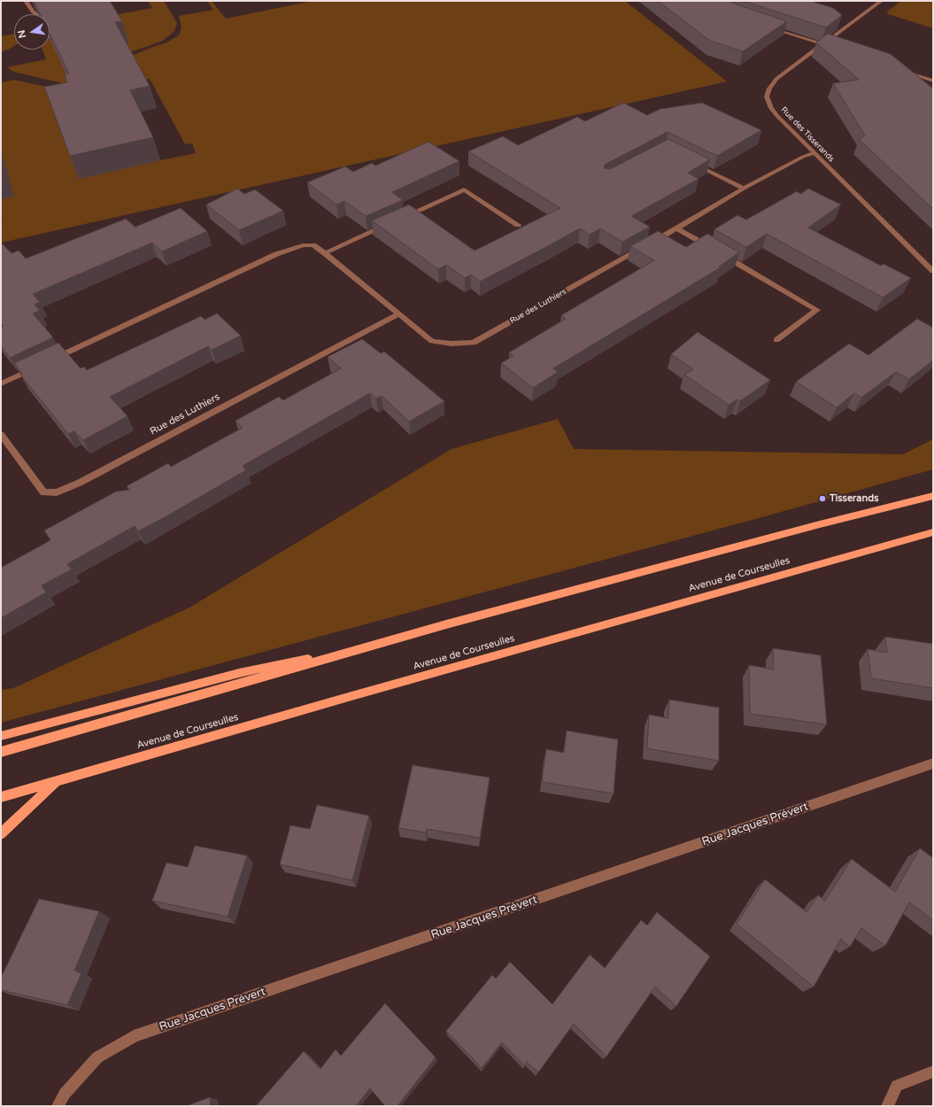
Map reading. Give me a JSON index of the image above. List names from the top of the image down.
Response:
{
  "streets": {
    "main road": ["Avenue de Courseulles"],
    "street": ["Rue des Tisserands", "Rue des Luthiers", "Rue Jacques Prévert"]
  },
  "crossings": [
    ["Rue des Tisserands", "Rue des Luthiers"]
  ],
  "places": ["Tisserands"],
  "north": "left"
}
